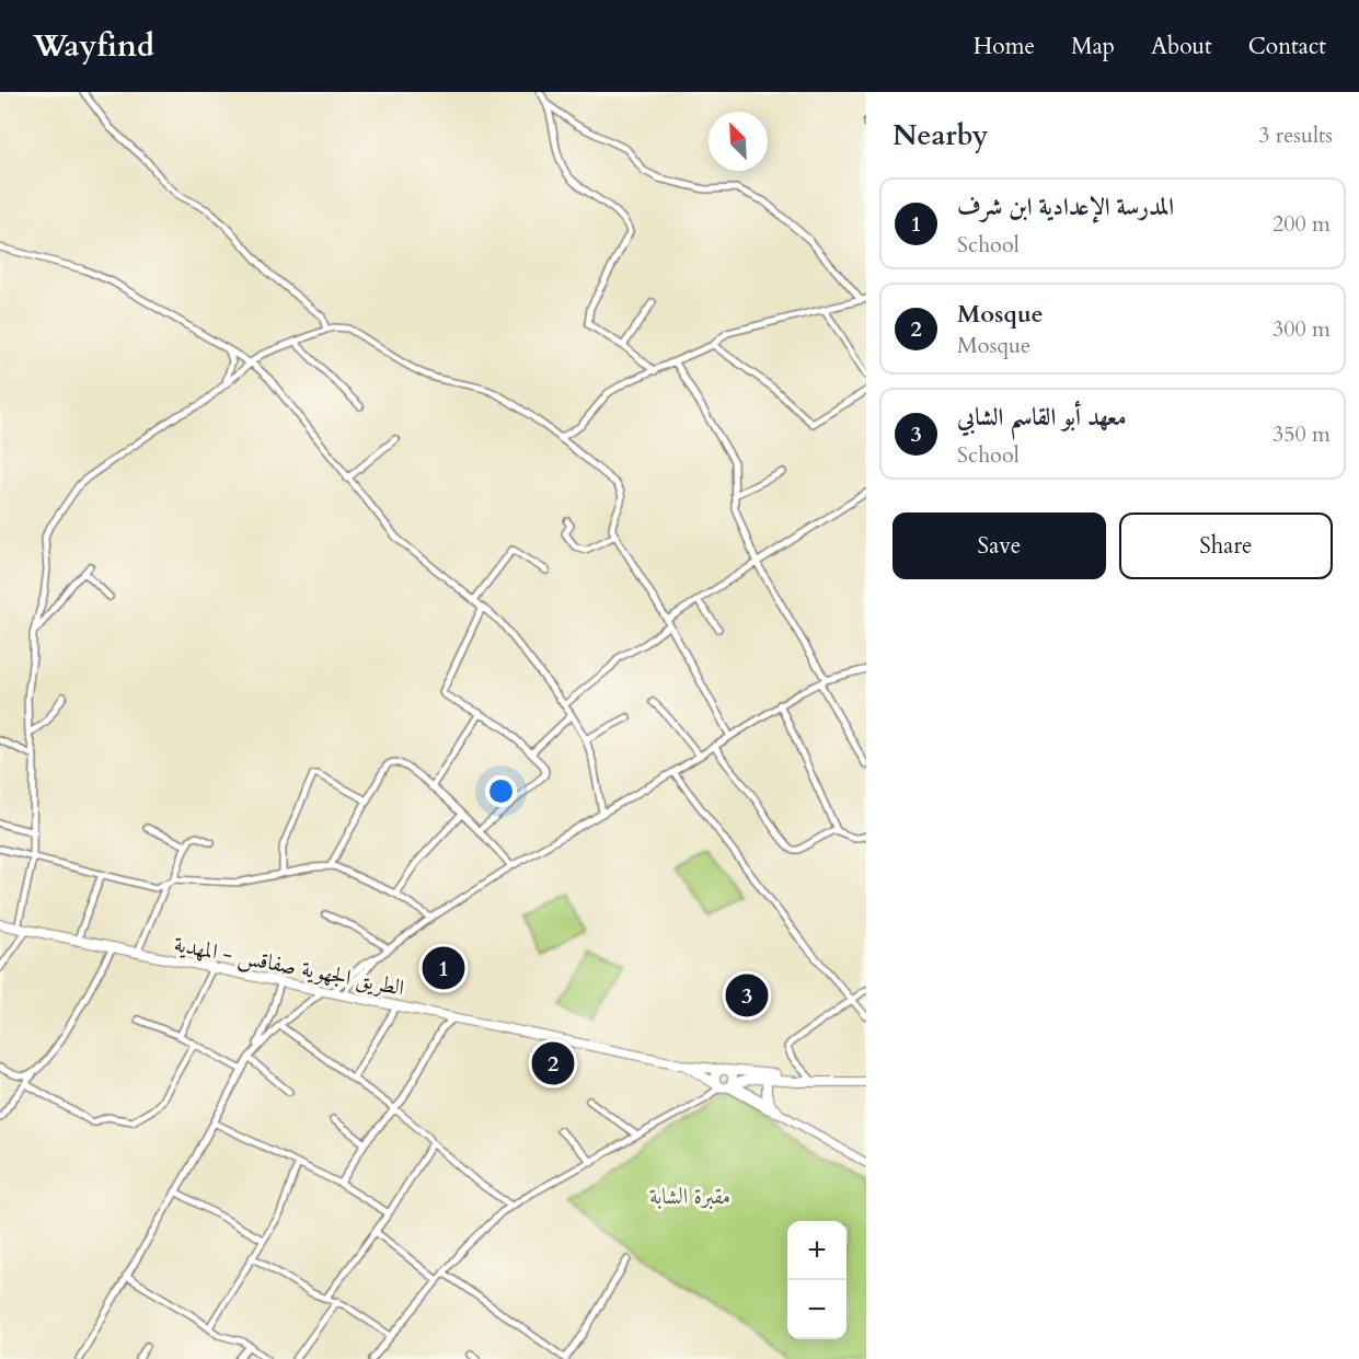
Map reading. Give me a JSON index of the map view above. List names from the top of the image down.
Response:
{
  "streets": {
    "main road": ["الطريق الجهوية صفاقس - المهدية"]
  },
  "parks": ["مقبرة الشابة"],
  "north": "top left",
  "page": {
    "header": "Wayfind",
    "nav": [
      "Home",
      "Map",
      "About",
      "Contact"
    ],
    "heading": ["Nearby", "3 results"],
    "list": [
      {
        "mark": "1",
        "name": "المدرسة الإعدادية ابن شرف",
        "note": "School",
        "value": "200 m"
      },
      {
        "mark": "2",
        "name": "Mosque",
        "note": "Mosque",
        "value": "300 m"
      },
      {
        "mark": "3",
        "name": "معهد أبو القاسم الشابي",
        "note": "School",
        "value": "350 m"
      }
    ],
    "buttons": ["Save", "Share"],
    "pins": ["1", "3", "2"],
    "map_buttons": ["+", "−"]
  }
}
